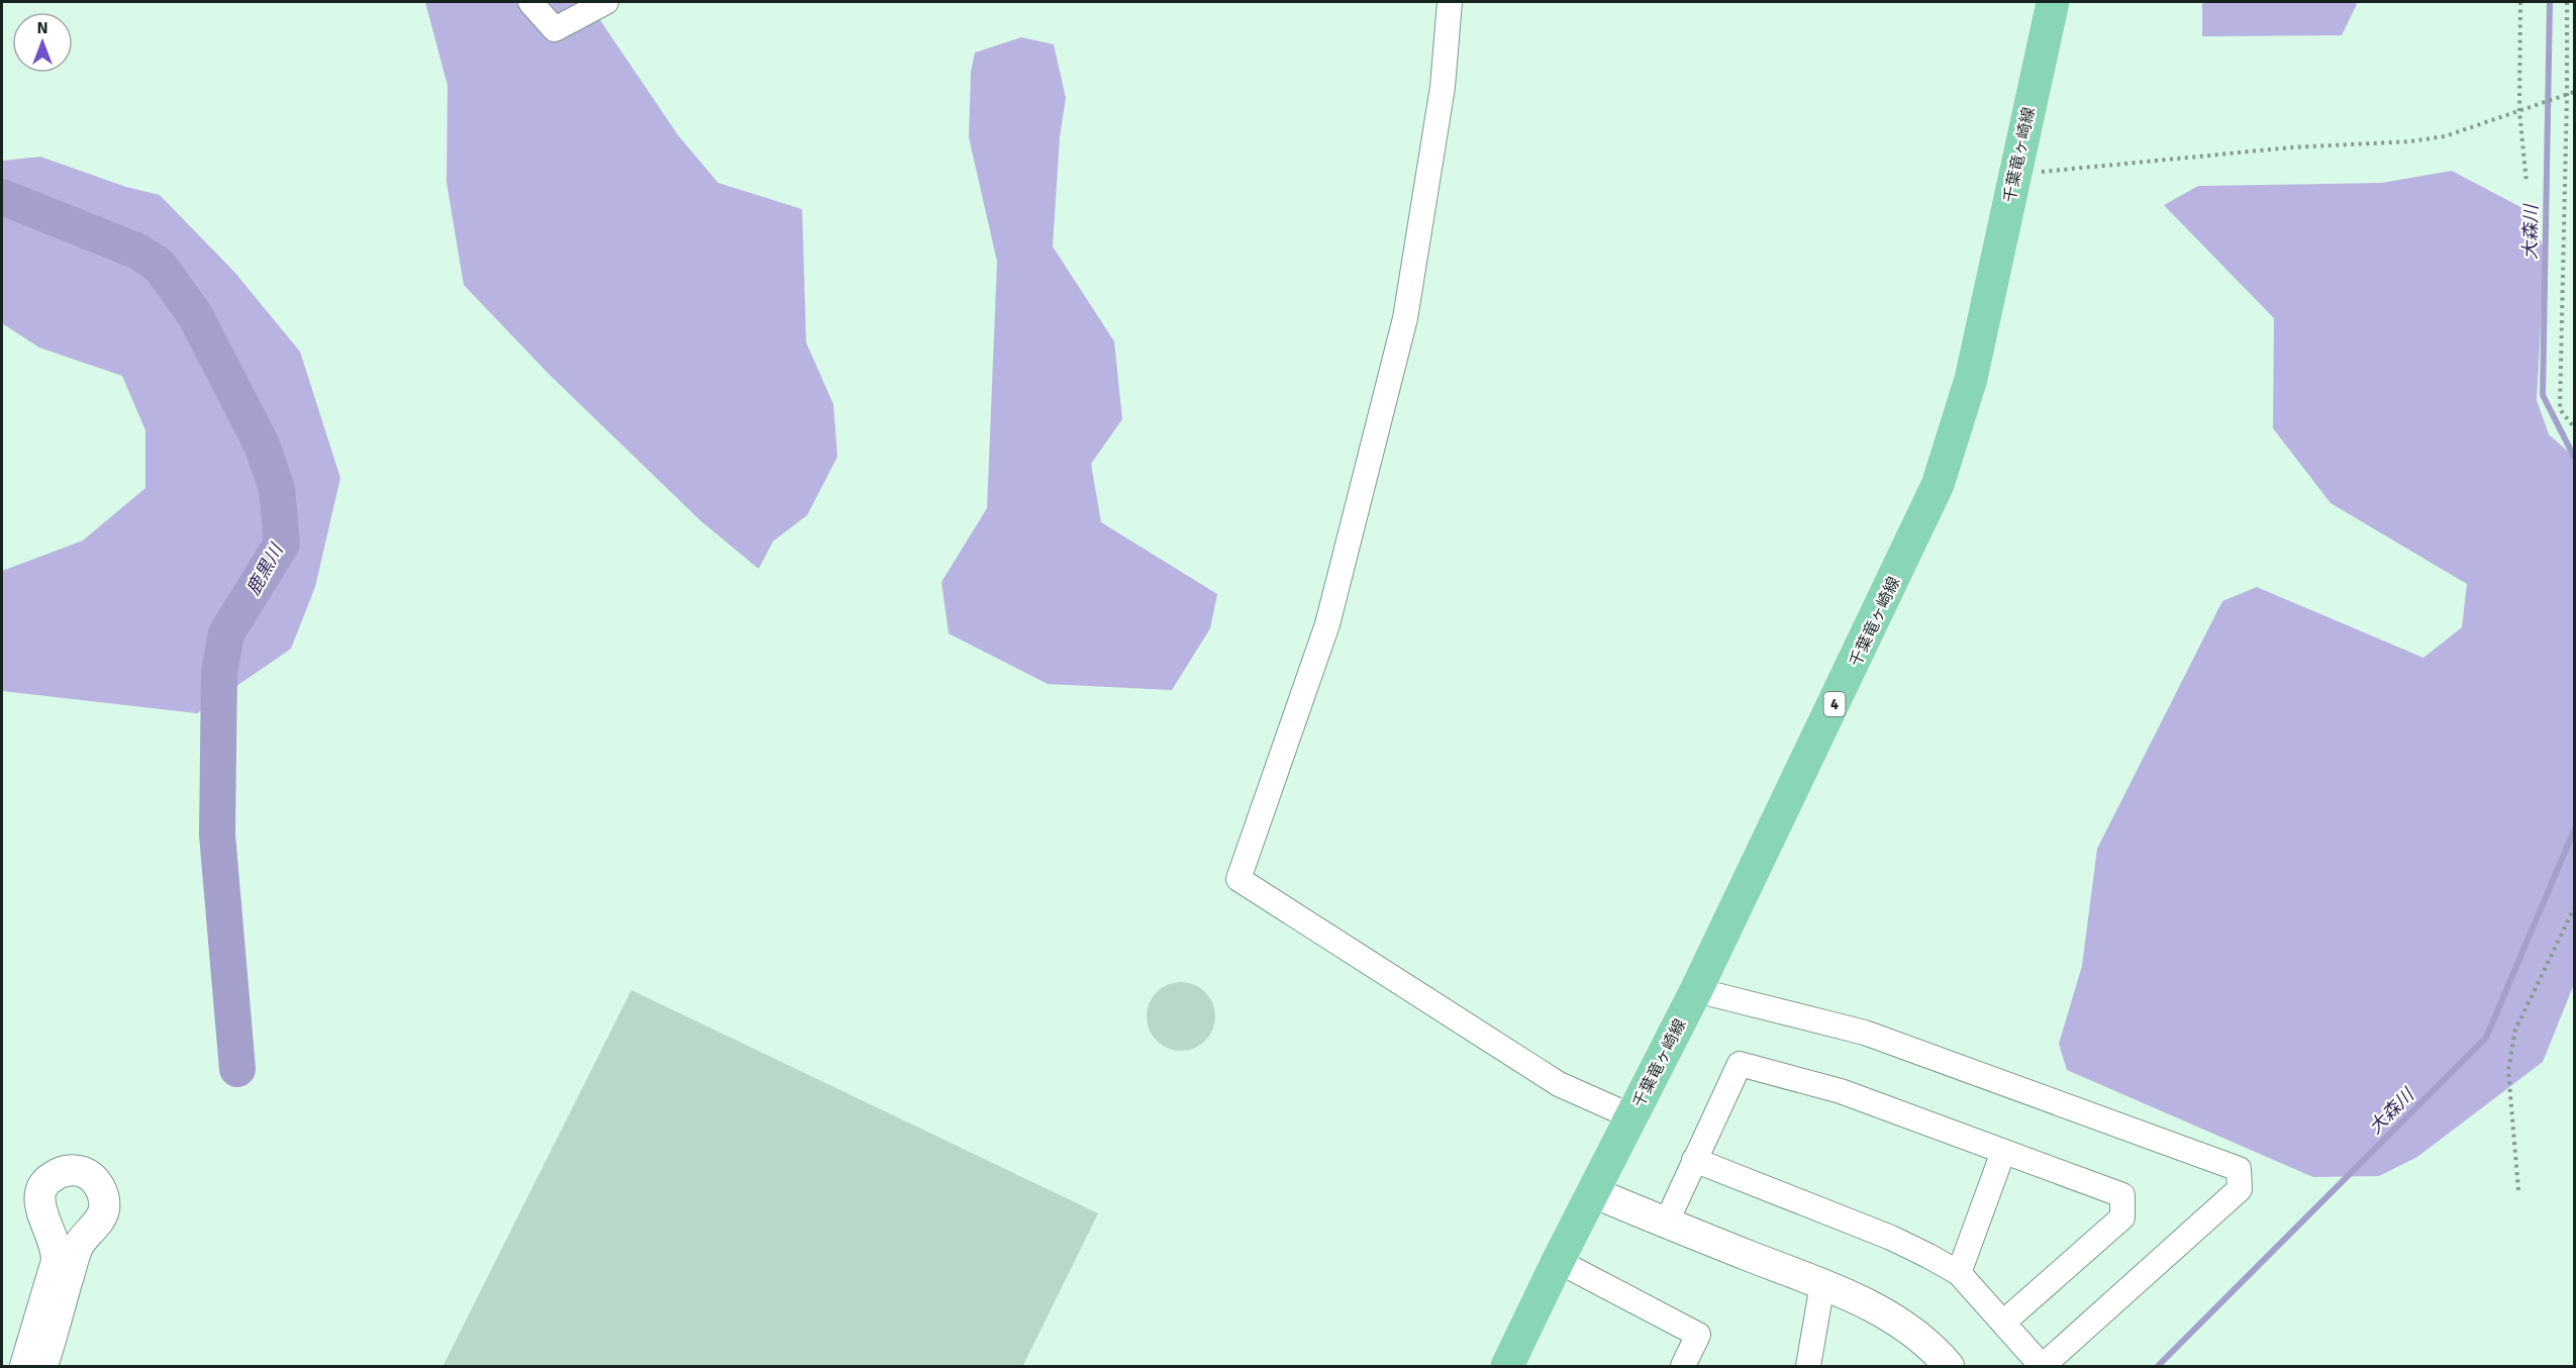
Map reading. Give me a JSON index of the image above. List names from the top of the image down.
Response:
{
  "streets": {
    "main road": ["千葉竜ヶ崎線", "4"]
  },
  "water": ["大森川", "鹿黒川"],
  "north": "top"
}
